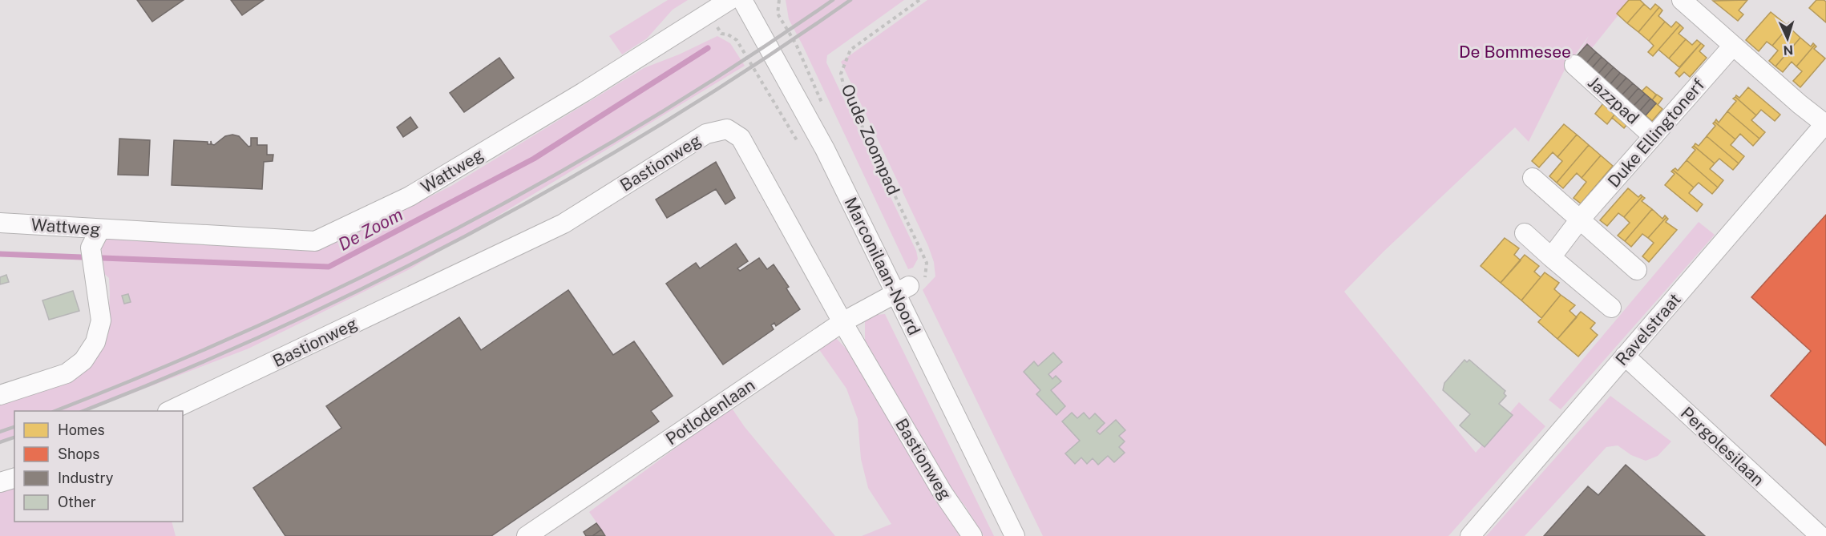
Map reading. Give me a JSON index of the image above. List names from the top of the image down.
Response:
{
  "streets": {
    "street": [
      "Jazzpad",
      "Duke Ellingtonerf",
      "Bastionweg",
      "Wattweg",
      "Marconilaan-Noord",
      "Ravelstraat",
      "Potlodenlaan",
      "Pergolesilaan"
    ],
    "path": ["Oude Zoompad"]
  },
  "crossings": [
    ["Jazzpad", "Duke Ellingtonerf"],
    ["Oude Zoompad", "Marconilaan-Noord"],
    ["Oude Zoompad", "Potlodenlaan"],
    ["Bastionweg", "Potlodenlaan"],
    ["Marconilaan-Noord", "Potlodenlaan"],
    ["Ravelstraat", "Pergolesilaan"]
  ],
  "water": ["De Zoom"],
  "parks": ["De Bommesee"],
  "legend": [
    "Homes",
    "Shops",
    "Industry",
    "Other"
  ],
  "north": "bottom"
}
